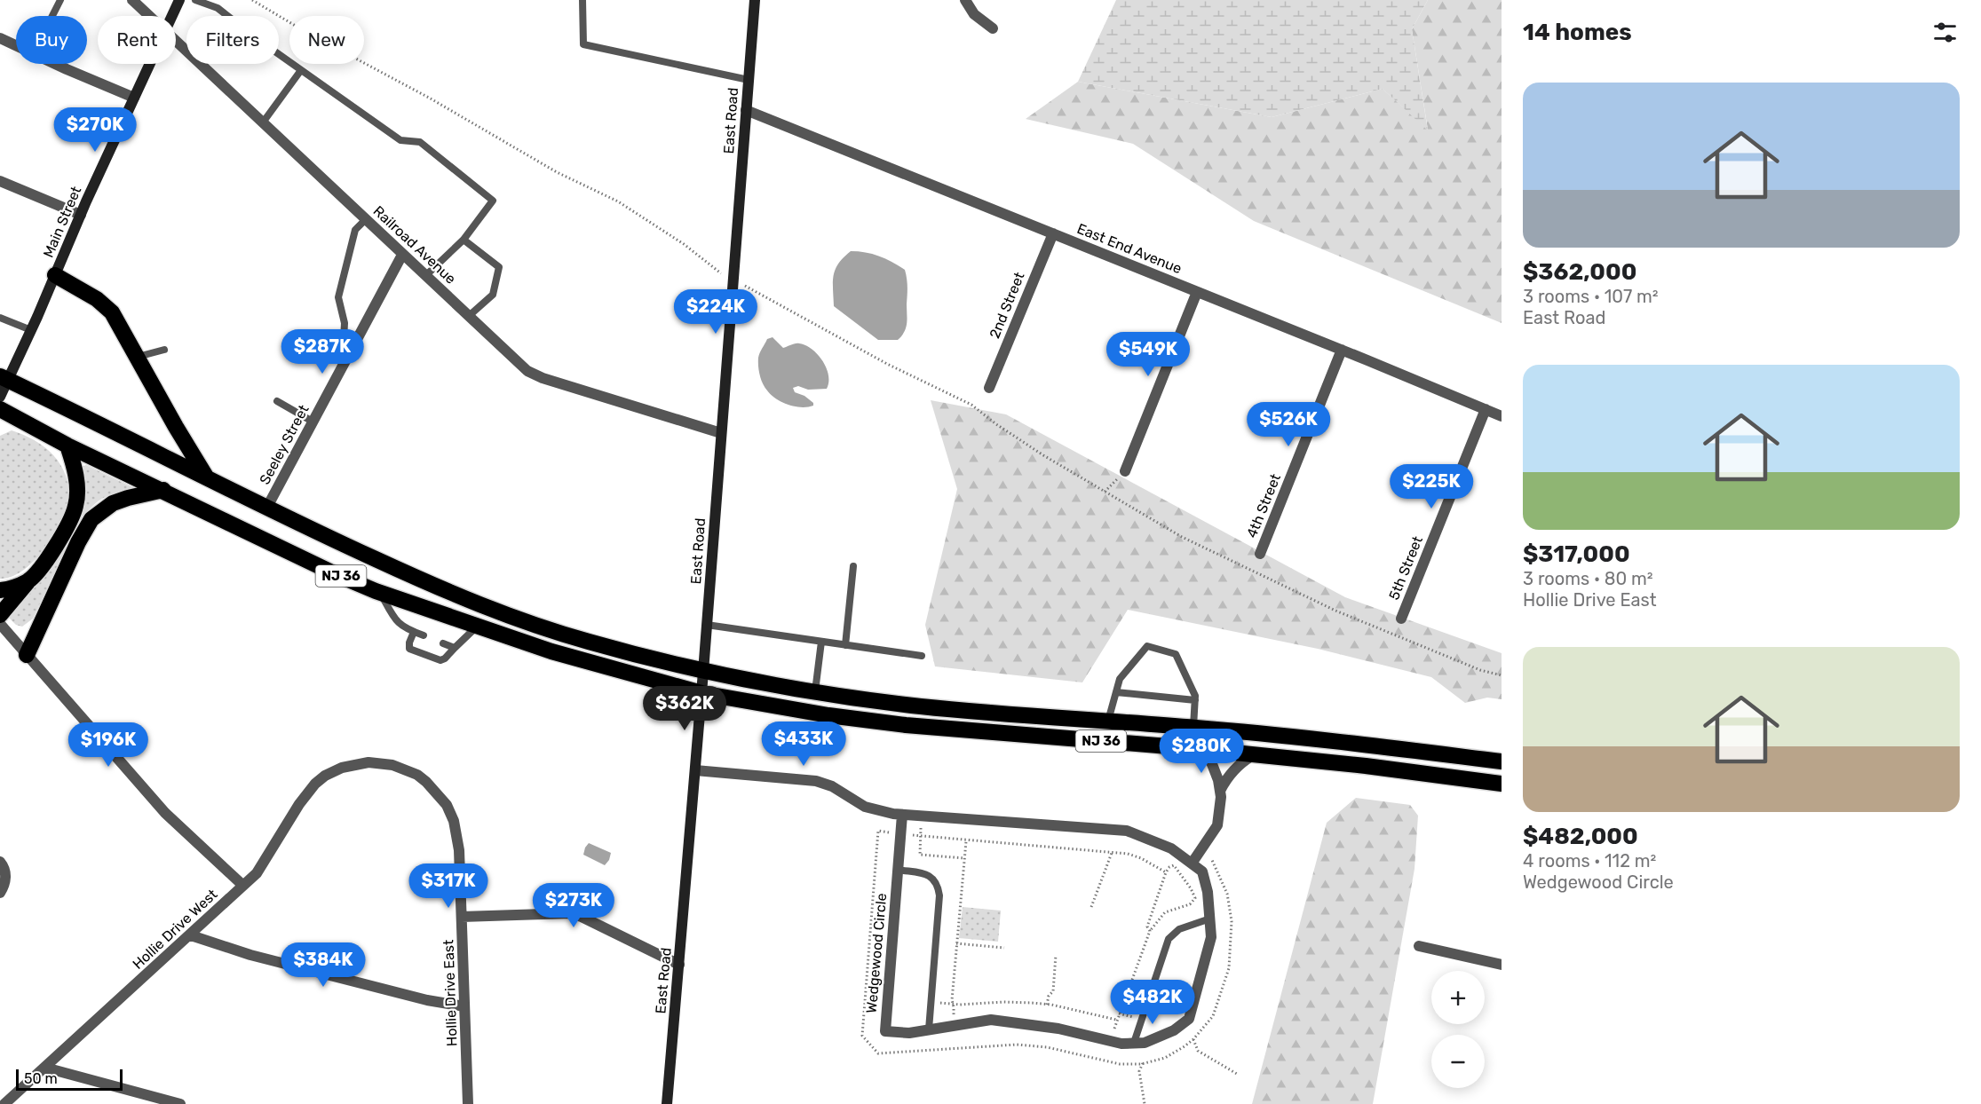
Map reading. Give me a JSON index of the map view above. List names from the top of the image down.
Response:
{
  "streets": {
    "highway": ["NJ 36"],
    "street": [
      "East Road",
      "Main Street",
      "Railroad Avenue",
      "East End Avenue",
      "2nd Street",
      "Seeley Street",
      "4th Street",
      "5th Street",
      "Hollie Drive West",
      "Wedgewood Circle",
      "Hollie Drive East"
    ]
  },
  "crossings": [
    ["East Road", "Railroad Avenue"],
    ["East Road", "East End Avenue"],
    ["East Road", "NJ 36"],
    ["East Road", "Wedgewood Circle"],
    ["Main Street", "NJ 36"],
    ["Railroad Avenue", "Seeley Street"],
    ["East End Avenue", "2nd Street"],
    ["East End Avenue", "4th Street"],
    ["East End Avenue", "5th Street"],
    ["Seeley Street", "NJ 36"],
    ["Hollie Drive West", "Hollie Drive East"]
  ],
  "scale_bar": "50 m",
  "page": {
    "heading": "14 homes",
    "chip": [
      "Buy",
      "Rent",
      "Filters",
      "New"
    ],
    "list": [
      {
        "name": "$362,000",
        "note": "3 rooms · 107 m² · East Road"
      },
      {
        "name": "$317,000",
        "note": "3 rooms · 80 m² · Hollie Drive East"
      },
      {
        "name": "$482,000",
        "note": "4 rooms · 112 m² · Wedgewood Circle"
      }
    ],
    "price": [
      "$270K",
      "$224K",
      "$287K",
      "$549K",
      "$526K",
      "$225K",
      "$362K",
      "$433K",
      "$196K",
      "$280K",
      "$317K",
      "$273K",
      "$384K",
      "$482K"
    ],
    "map_buttons": ["+", "−"],
    "scale": "50 m"
  }
}
